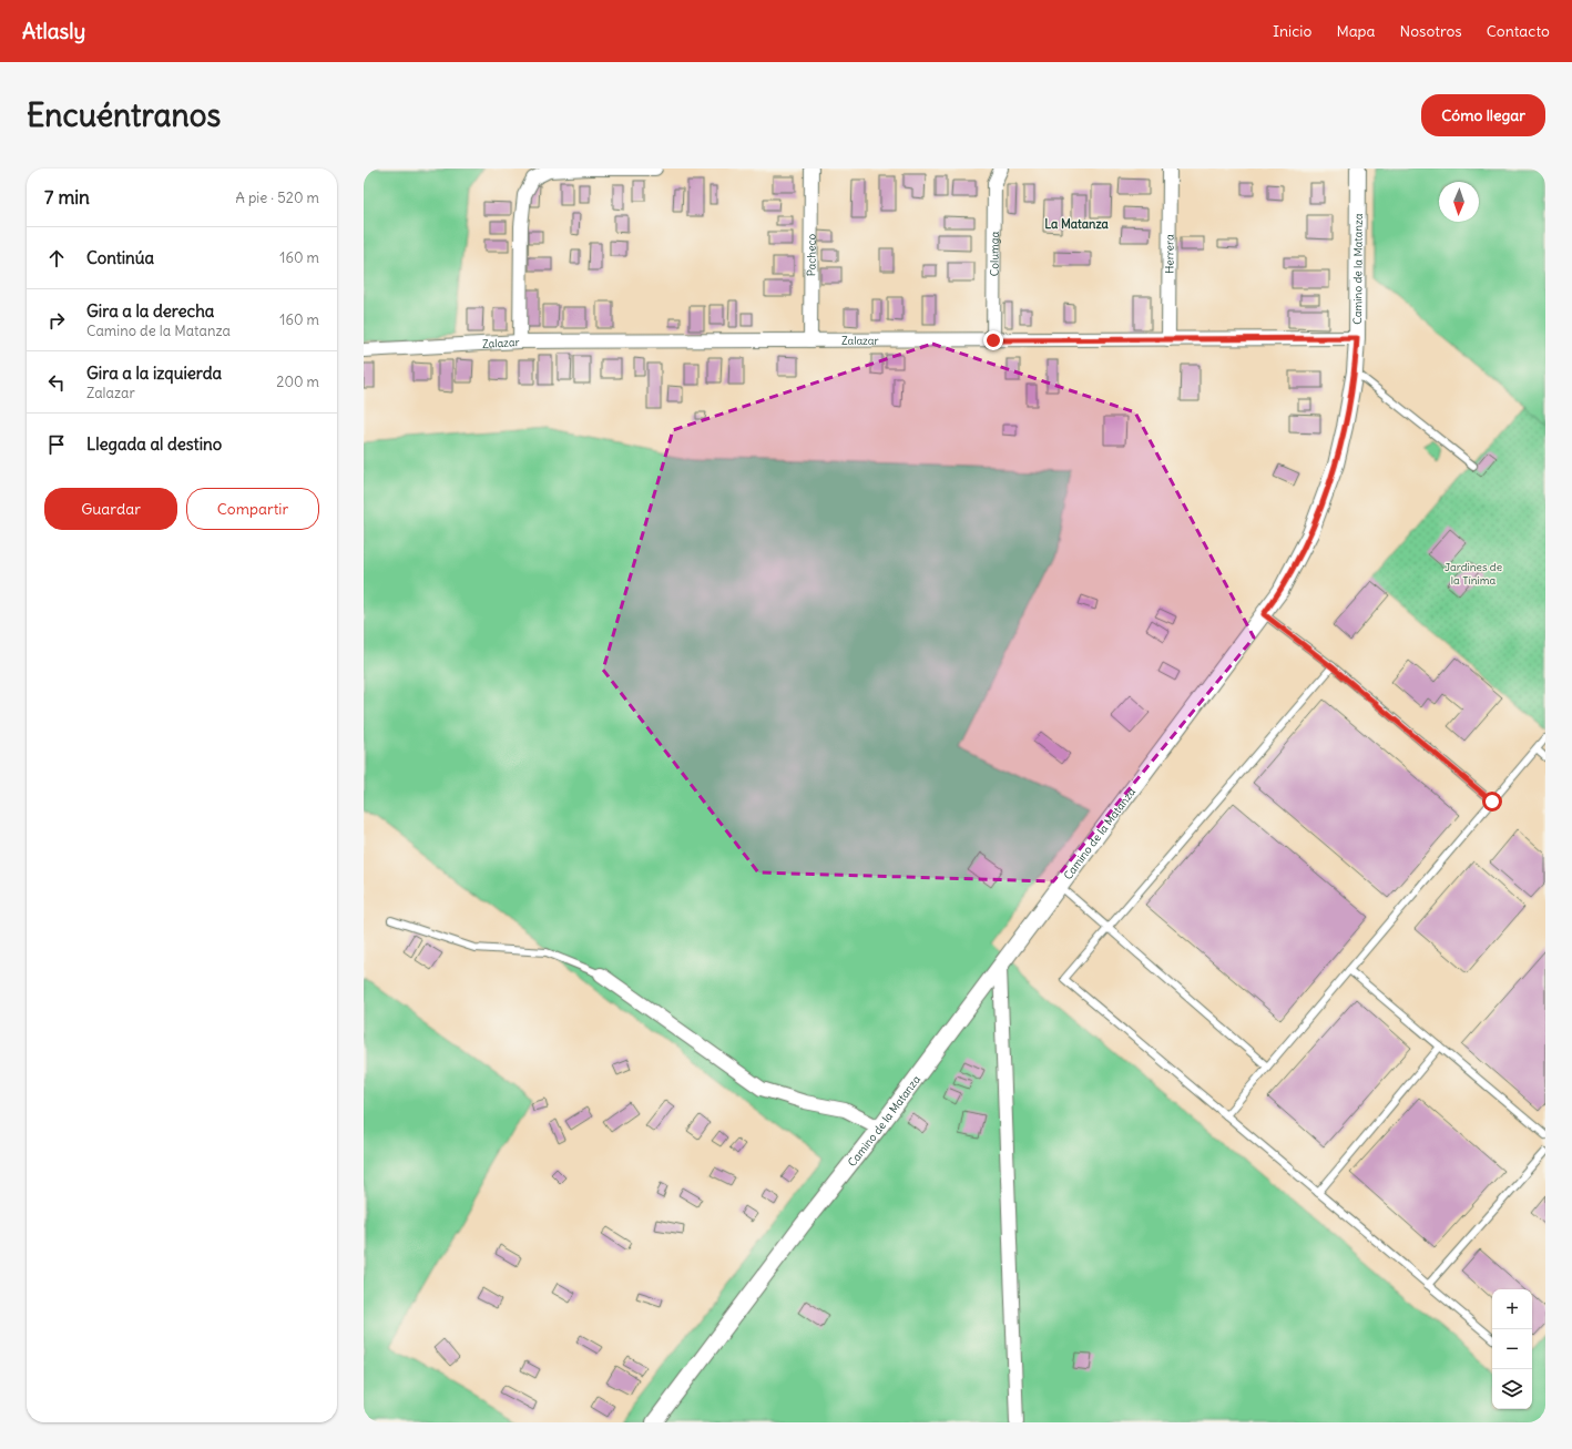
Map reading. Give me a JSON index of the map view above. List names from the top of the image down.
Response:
{
  "streets": {
    "street": [
      "Columga",
      "Herrera",
      "Pacheco",
      "Camino de la Matanza",
      "Zalazar"
    ]
  },
  "crossings": [
    ["Columga", "Zalazar"],
    ["Herrera", "Zalazar"],
    ["Pacheco", "Zalazar"],
    ["Camino de la Matanza", "Zalazar"]
  ],
  "districts": ["La Matanza"],
  "parks": ["Jardines de la Tínima"],
  "north": "bottom",
  "page": {
    "header": "Atlasly",
    "nav": [
      "Inicio",
      "Mapa",
      "Nosotros",
      "Contacto"
    ],
    "buttons": [
      "Cómo llegar",
      ["Guardar", "Compartir"]
    ],
    "title": "Encuéntranos",
    "heading": ["7 min", "A pie · 520 m"],
    "list": [
      ["Continúa", "160 m"],
      ["Gira a la derecha", "Camino de la Matanza", "160 m"],
      ["Gira a la izquierda", "Zalazar", "200 m"],
      "Llegada al destino"
    ],
    "map_buttons": ["+", "−"]
  }
}
